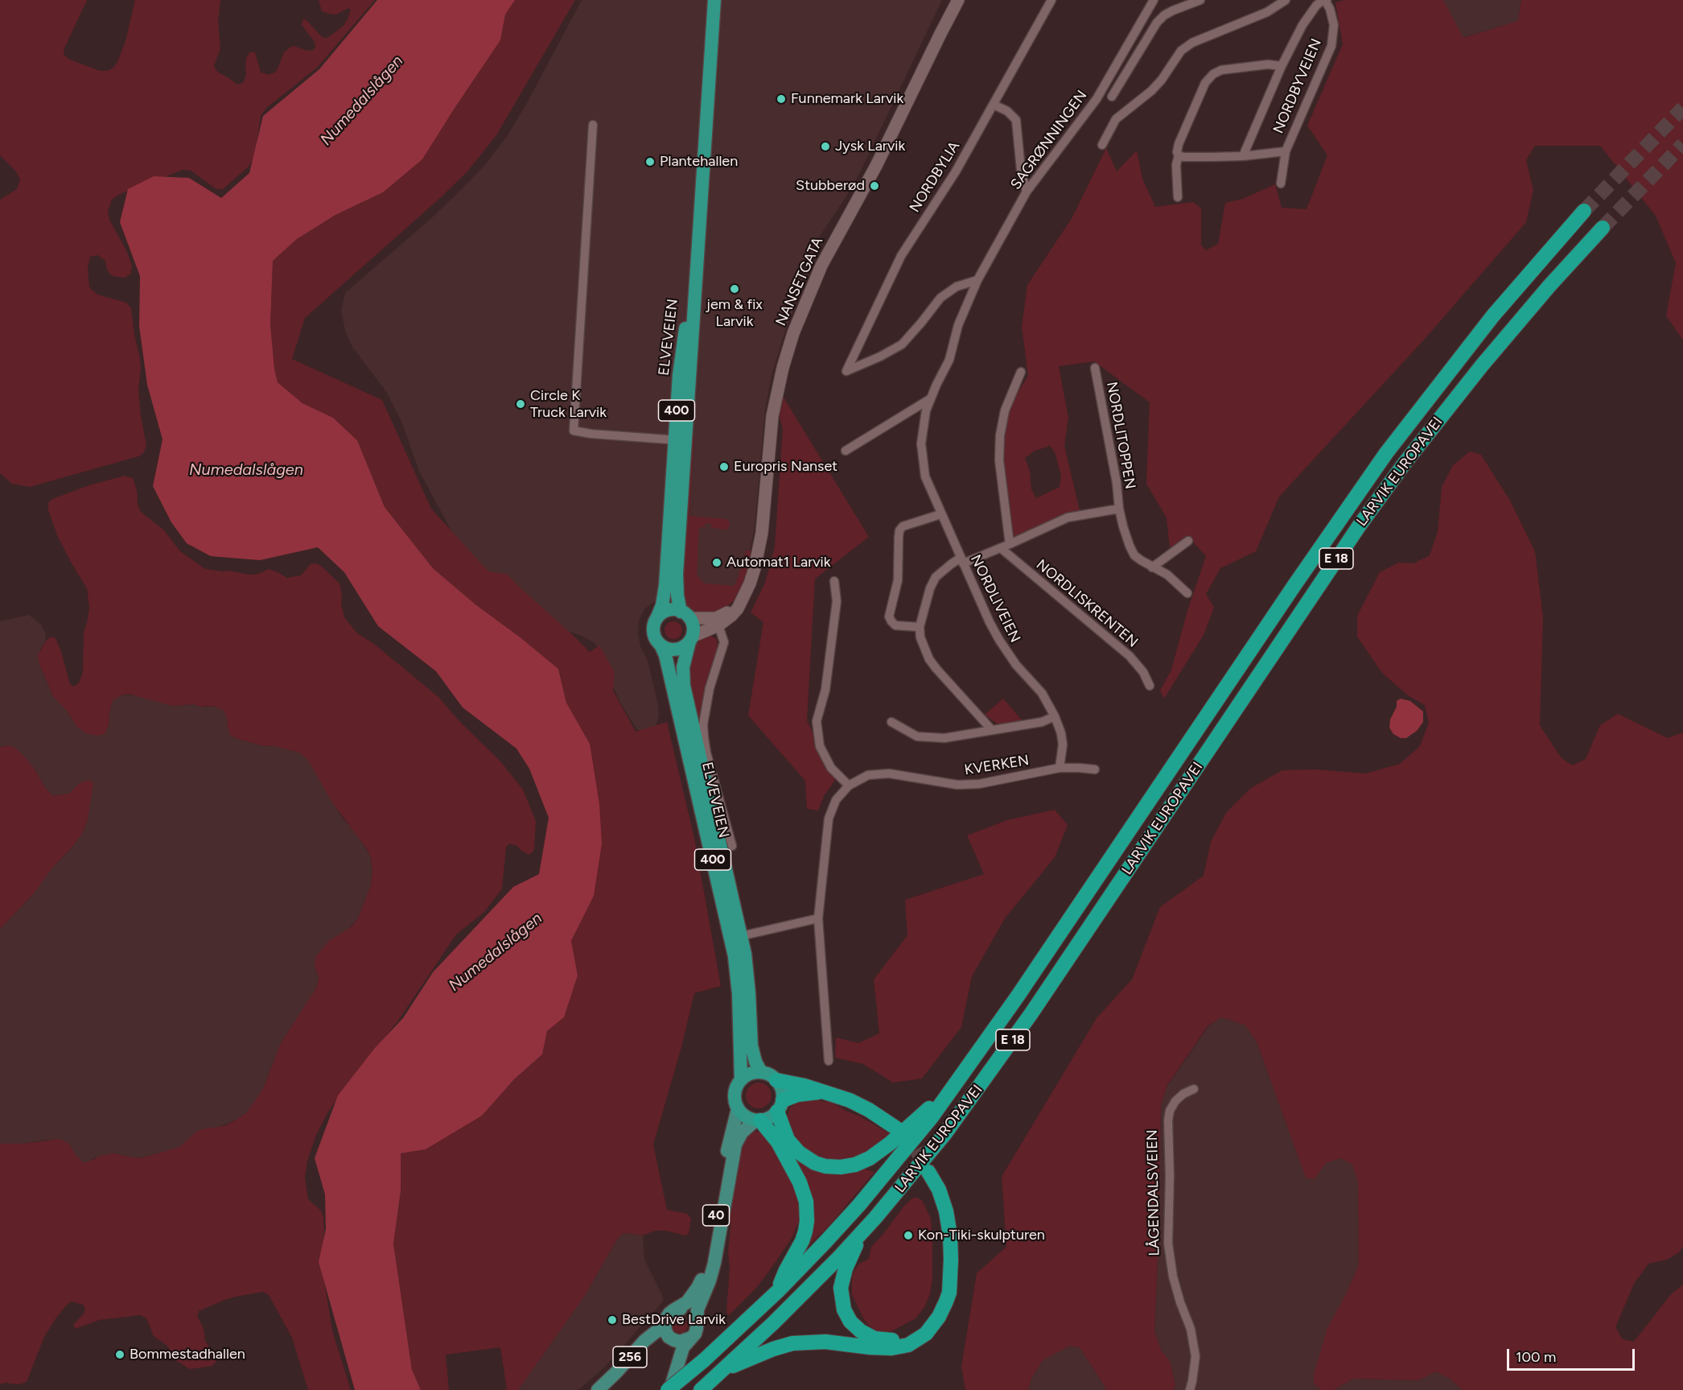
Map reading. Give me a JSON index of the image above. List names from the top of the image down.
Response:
{
  "streets": {
    "highway": [
      "ELVEVEIEN",
      "400",
      "LARVIK EUROPAVEI",
      "E 18"
    ],
    "main road": ["NANSETGATA", "40", "256"],
    "street": [
      "NORDBYVEIEN",
      "SAGRØNNINGEN",
      "NORDBYLIA",
      "NORDLITOPPEN",
      "NORDLIVEIEN",
      "NORDLISKRENTEN",
      "KVERKEN",
      "LÅGENDALSVEIEN"
    ]
  },
  "crossings": [
    ["SAGRØNNINGEN", "NORDBYLIA"],
    ["SAGRØNNINGEN", "NORDLIVEIEN"],
    ["NORDBYLIA", "NORDLIVEIEN"],
    ["NANSETGATA", "ELVEVEIEN"],
    ["NANSETGATA", "400"],
    ["ELVEVEIEN", "400"],
    ["ELVEVEIEN", "E 18"],
    ["ELVEVEIEN", "40"],
    ["400", "E 18"],
    ["400", "40"],
    ["NORDLITOPPEN", "NORDLIVEIEN"],
    ["NORDLITOPPEN", "NORDLISKRENTEN"],
    ["LARVIK EUROPAVEI", "E 18"],
    ["LARVIK EUROPAVEI", "40"],
    ["E 18", "40"],
    ["NORDLIVEIEN", "KVERKEN"],
    ["40", "256"]
  ],
  "water": ["Numedalslågen"],
  "places": [
    "Funnemark Larvik",
    "Jysk Larvik",
    "Plantehallen",
    "Stubberød",
    "jem & fix Larvik",
    "Circle K Truck Larvik",
    "Europris Nanset",
    "Automat1 Larvik",
    "Kon-Tiki-skulpturen",
    "BestDrive Larvik",
    "Bommestadhallen"
  ],
  "scale_bar": "100 m"
}
